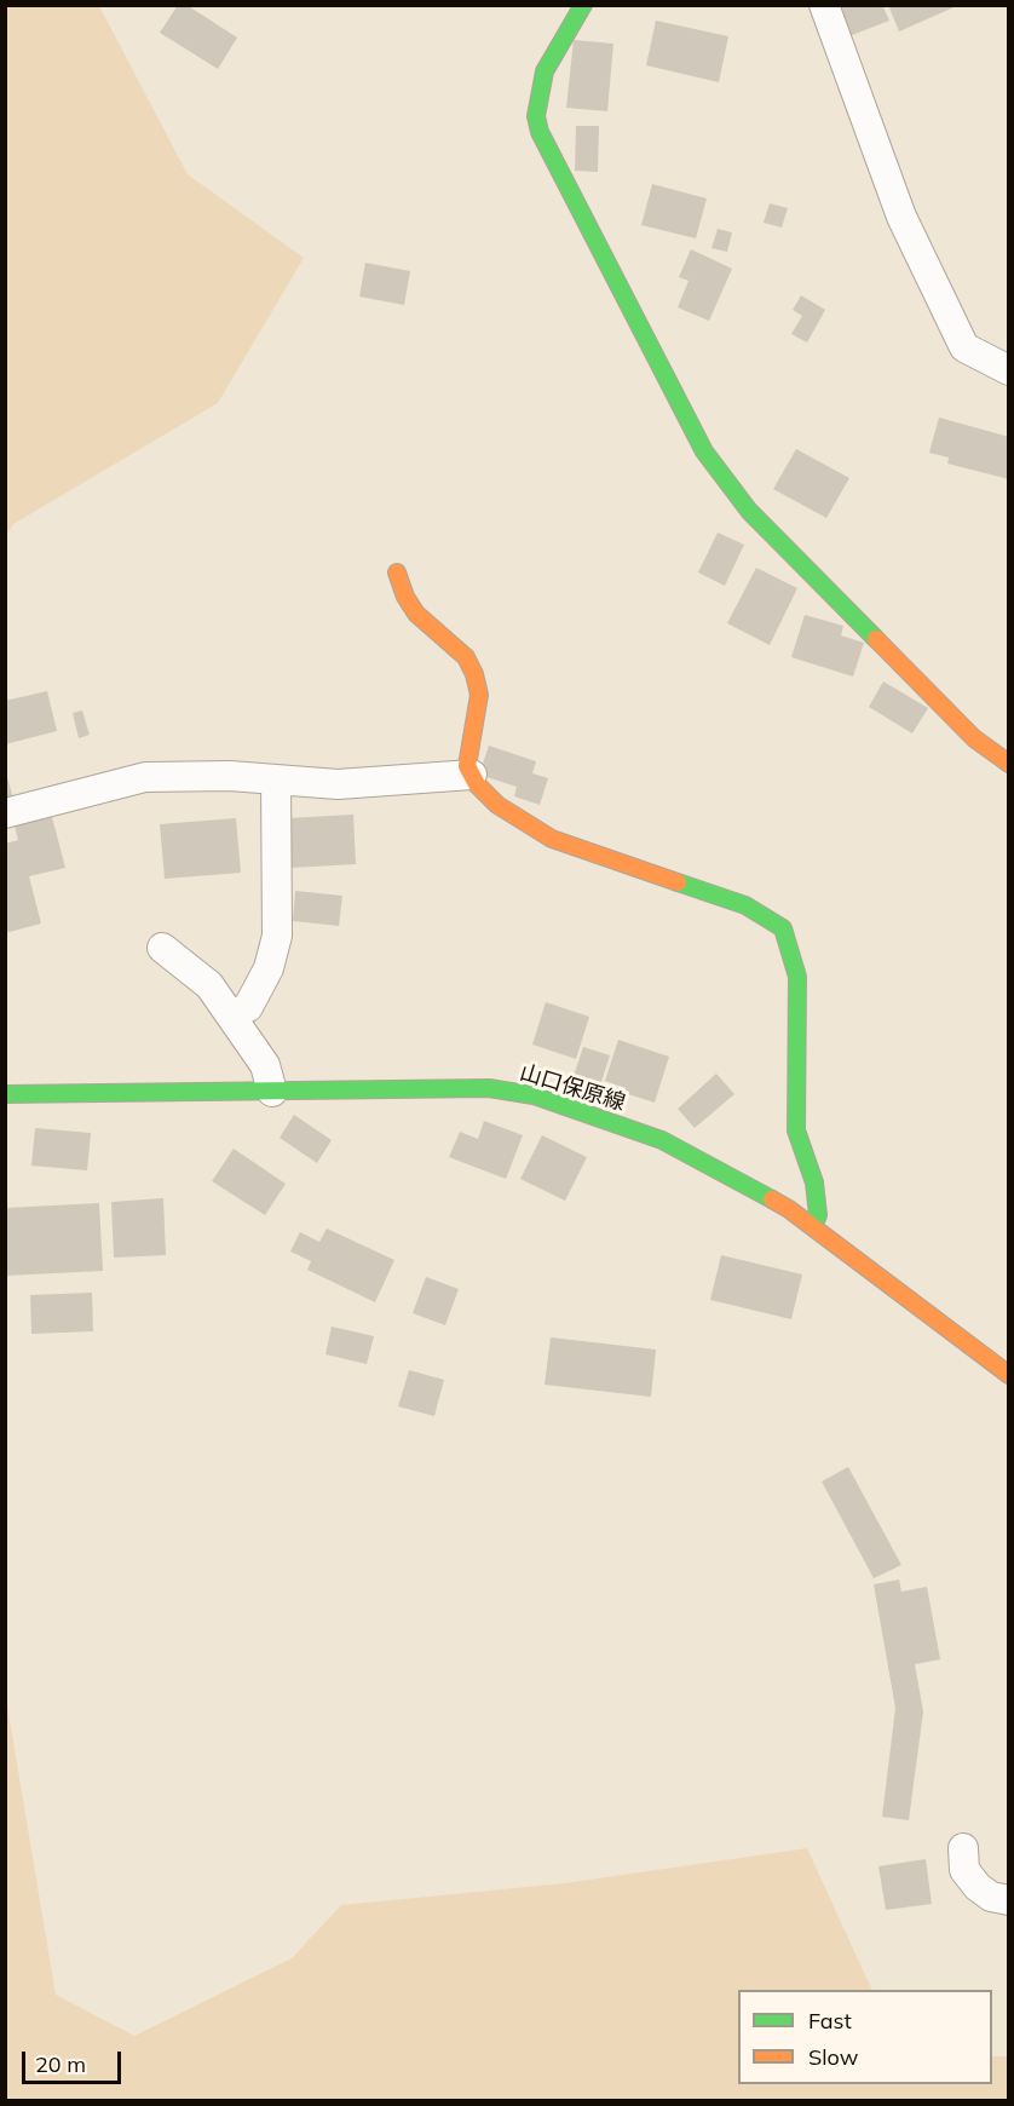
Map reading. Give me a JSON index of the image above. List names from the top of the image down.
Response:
{
  "streets": {
    "street": ["山口保原線"]
  },
  "legend": ["Fast", "Slow"],
  "scale_bar": "20 m"
}
